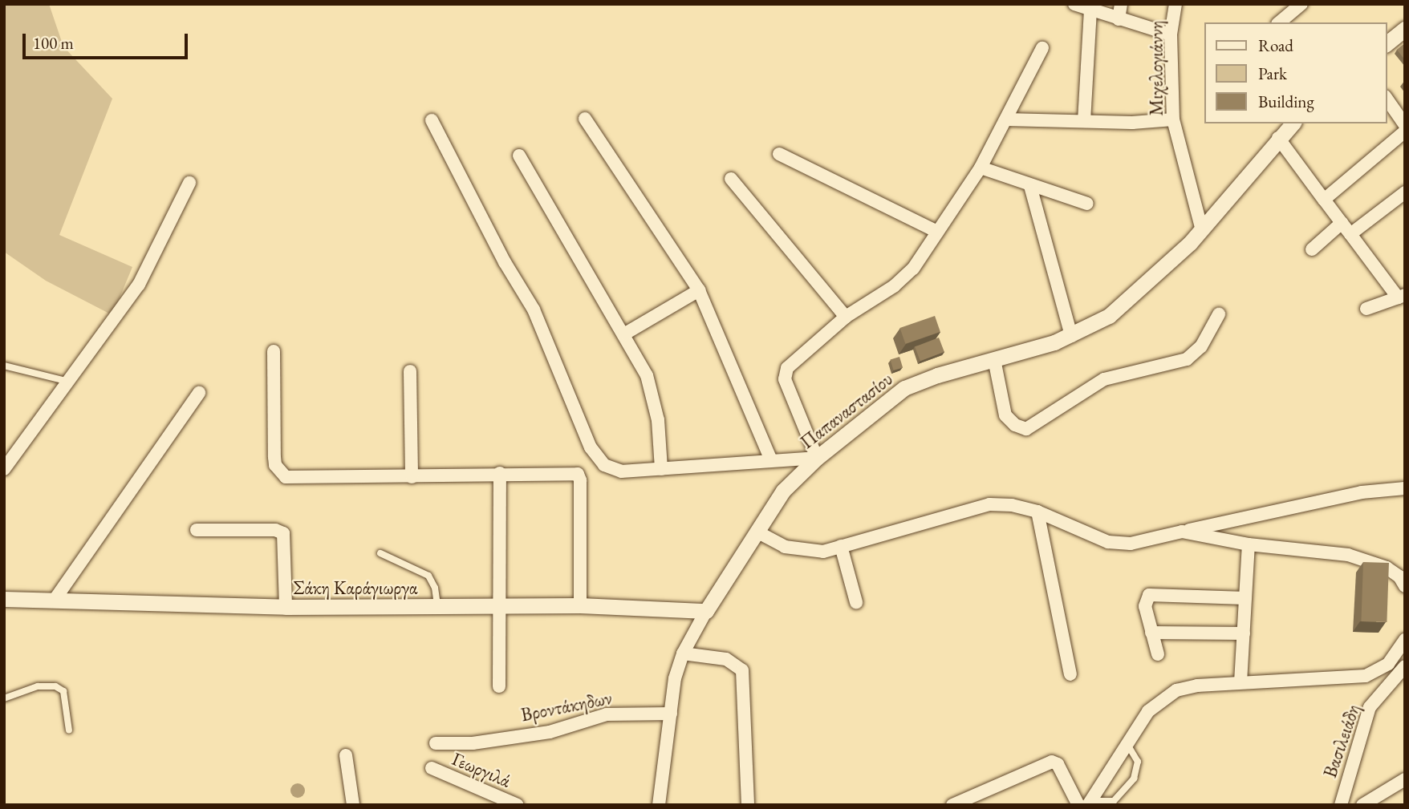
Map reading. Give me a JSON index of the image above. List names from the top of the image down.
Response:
{
  "streets": {
    "street": [
      "Μιχελογιάννη",
      "Παπαναστασίου",
      "Σάκη Καράγιωργα",
      "Βροντάκηδων",
      "Βασιλειάδη",
      "Γεωργιλά"
    ]
  },
  "crossings": [
    ["Μιχελογιάννη", "Παπαναστασίου"],
    ["Παπαναστασίου", "Σάκη Καράγιωργα"],
    ["Παπαναστασίου", "Βροντάκηδων"]
  ],
  "legend": ["Road", "Park", "Building"],
  "scale_bar": "100 m"
}
